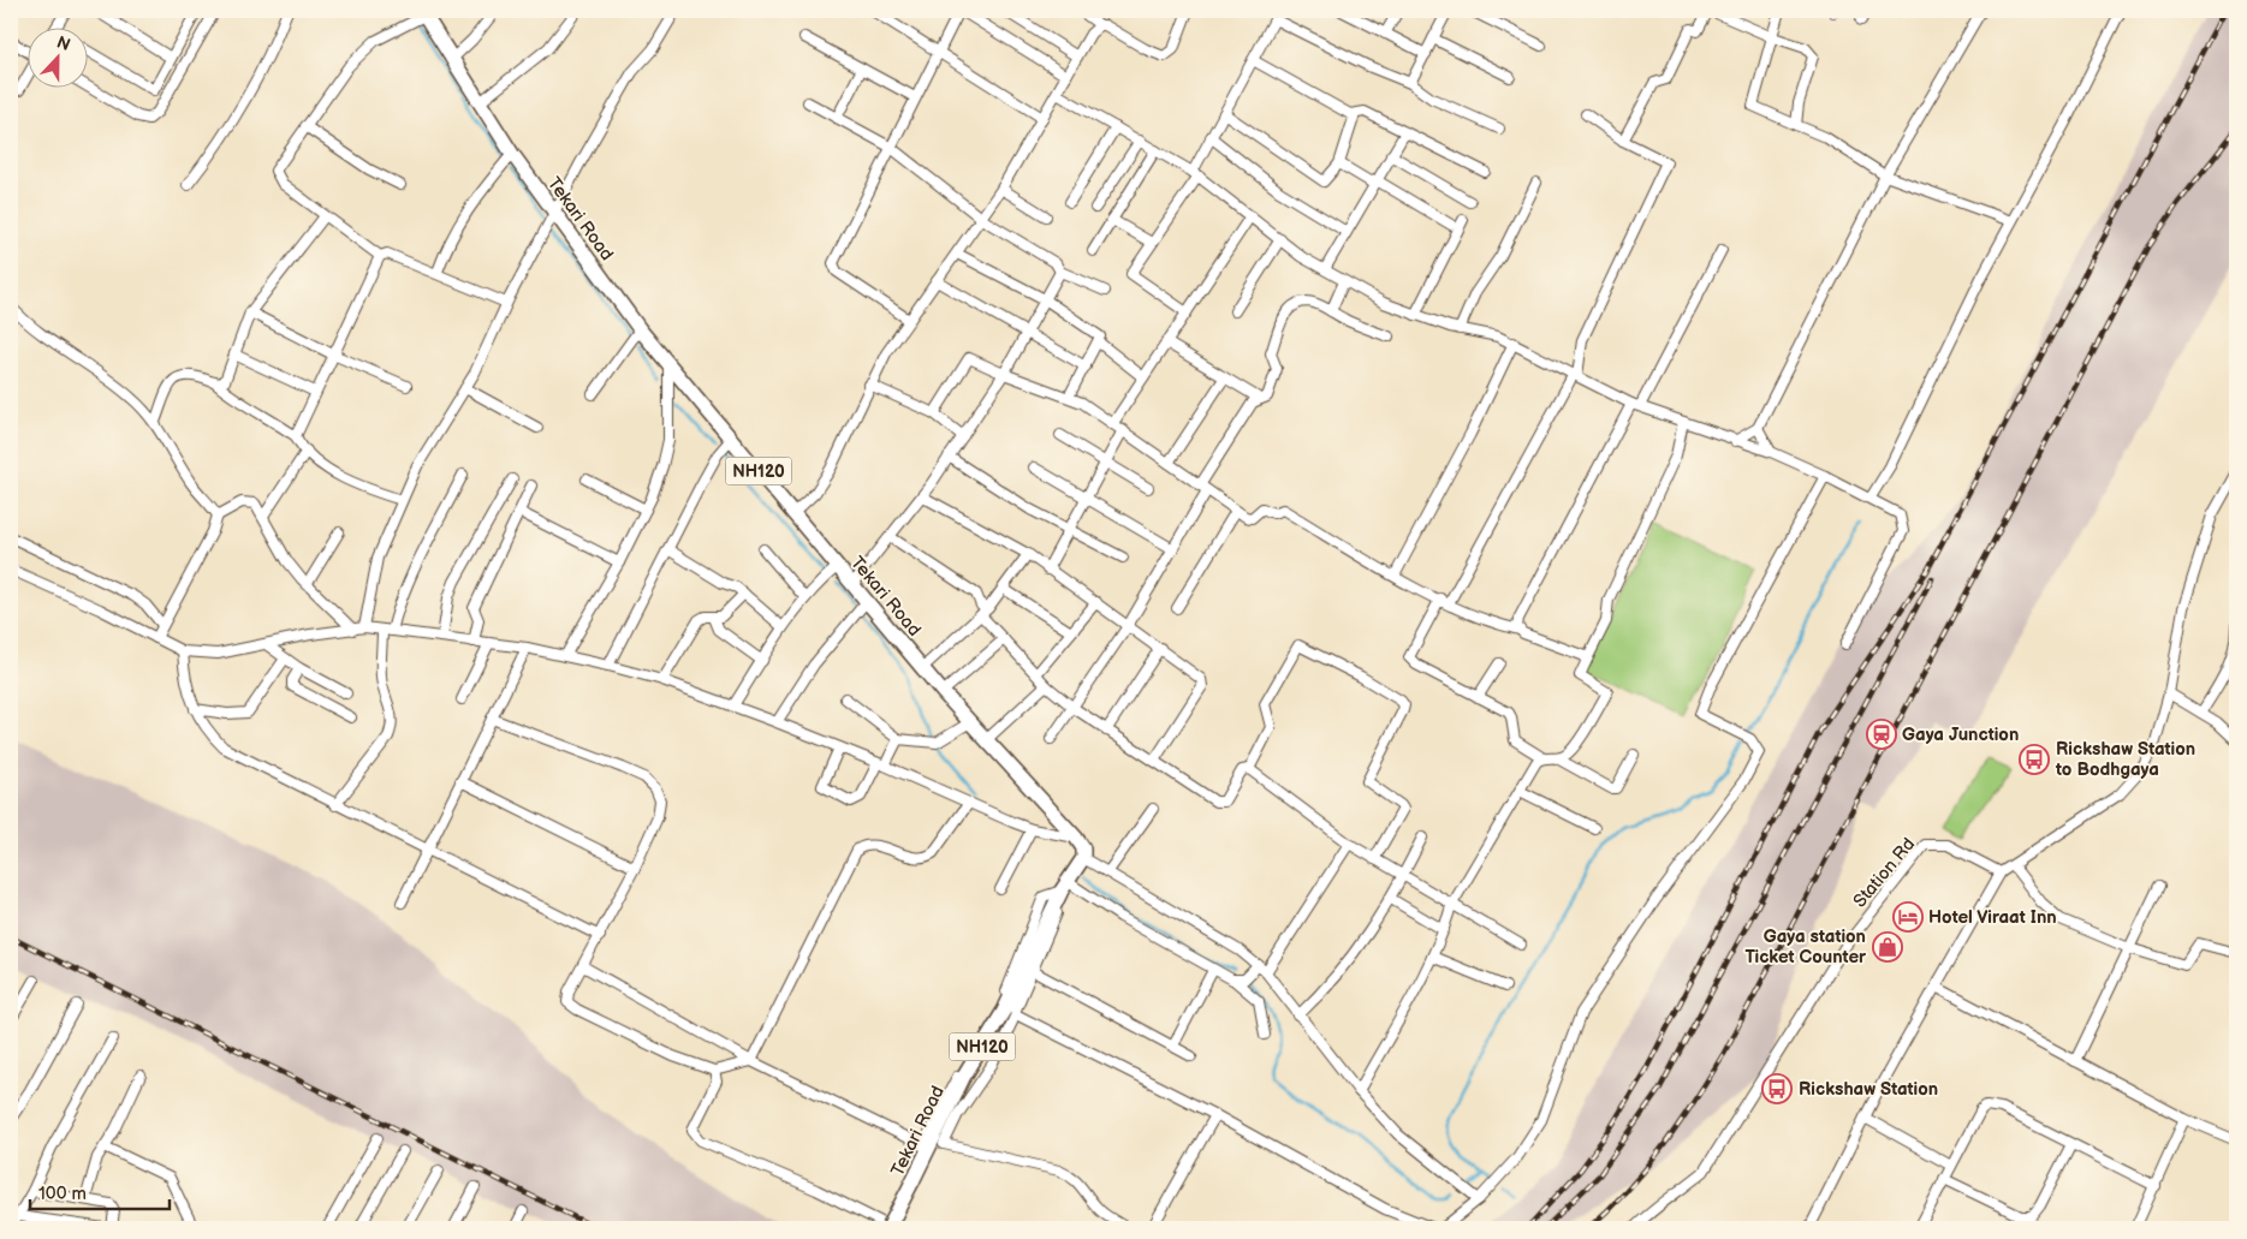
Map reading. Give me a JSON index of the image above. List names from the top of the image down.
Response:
{
  "streets": {
    "highway": ["Tekari Road", "NH120"],
    "street": ["Station Rd"]
  },
  "places": {
    "station": ["Gaya Junction"],
    "bus stop": ["Rickshaw Station to Bodhgaya", "Rickshaw Station"],
    "hotel": ["Hotel Viraat Inn"],
    "shop": ["Gaya station Ticket Counter"]
  },
  "scale_bar": "100 m",
  "north": "top"
}
